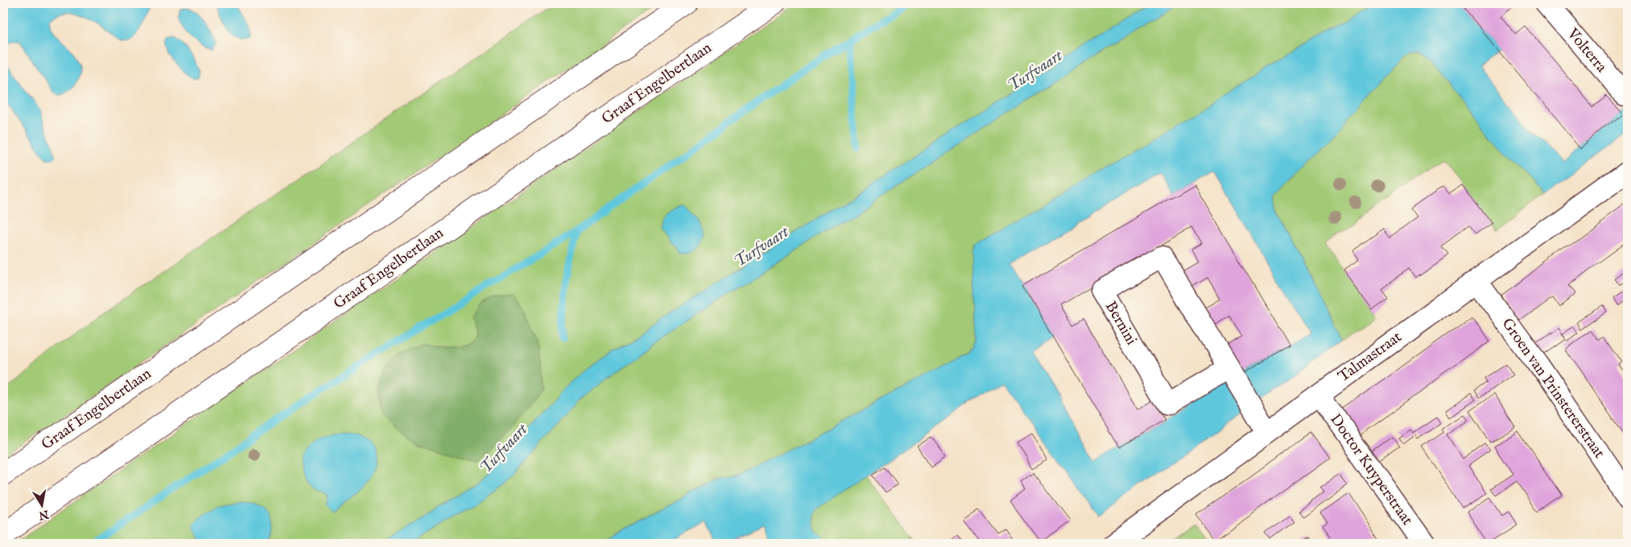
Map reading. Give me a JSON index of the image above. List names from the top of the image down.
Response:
{
  "streets": {
    "main road": ["Graaf Engelbertlaan"],
    "street": [
      "Volterra",
      "Bernini",
      "Talmastraat",
      "Groen van Prinstererstraat",
      "Doctor Kuyperstraat"
    ]
  },
  "crossings": [
    ["Bernini", "Talmastraat"],
    ["Talmastraat", "Groen van Prinstererstraat"],
    ["Talmastraat", "Doctor Kuyperstraat"]
  ],
  "water": ["Turfvaart"],
  "north": "bottom"
}
